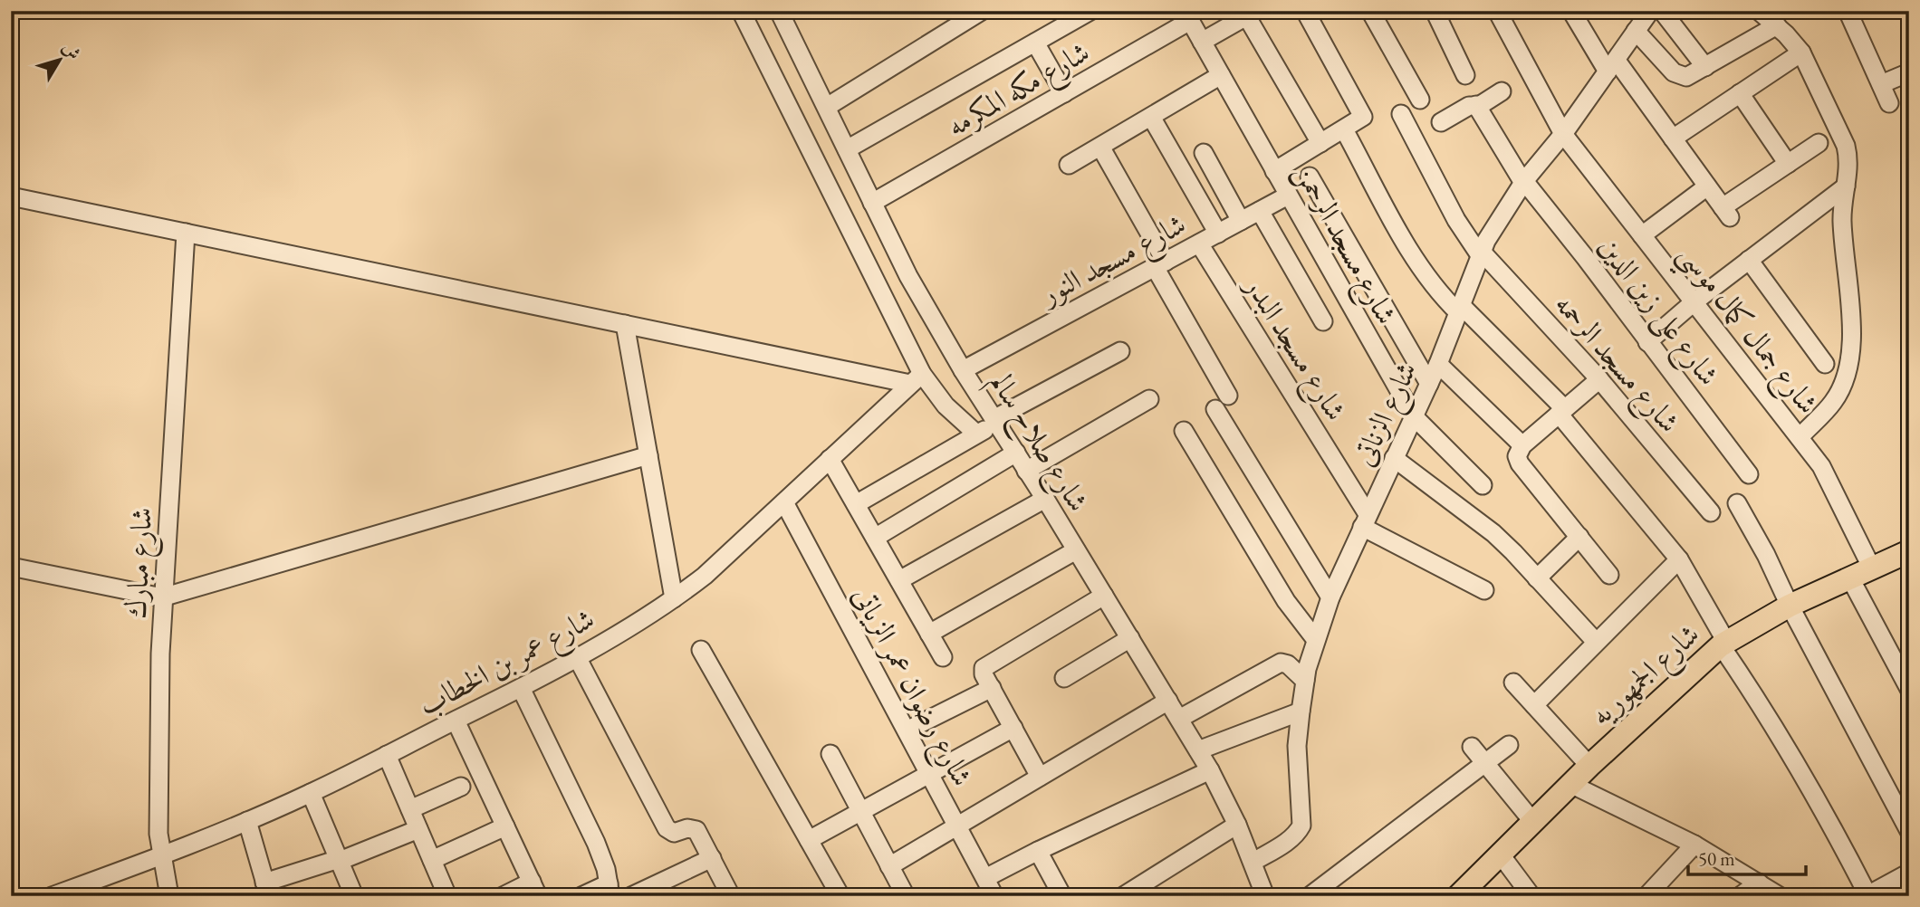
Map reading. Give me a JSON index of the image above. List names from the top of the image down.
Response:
{
  "streets": {
    "main road": ["شارع الجمهوريه"],
    "street": [
      "شارع مكه المكرمه",
      "شارع مسجد الرحمن",
      "شارع مسجد النور",
      "شارع على زين الدين",
      "شارع جمال كمال موسي",
      "شارع مسجد البدر",
      "شارع مسجد الرحمه",
      "شارع الزناتى",
      "شارع صلاح سالم",
      "شارع مبارك",
      "شارع عمر بن الخطاب",
      "شارع رضوان عمر الزياتى"
    ]
  },
  "crossings": [
    ["شارع مكه المكرمه", "شارع مسجد الرحمن"],
    ["شارع مكه المكرمه", "شارع صلاح سالم"],
    ["شارع مسجد الرحمن", "شارع مسجد النور"],
    ["شارع مسجد الرحمن", "شارع الزناتى"],
    ["شارع مسجد النور", "شارع مسجد البدر"],
    ["شارع مسجد النور", "شارع صلاح سالم"],
    ["شارع على زين الدين", "شارع الزناتى"],
    ["شارع جمال كمال موسي", "شارع الزناتى"],
    ["شارع جمال كمال موسي", "شارع الجمهوريه"],
    ["شارع مسجد البدر", "شارع الزناتى"],
    ["شارع مسجد الرحمه", "شارع الزناتى"],
    ["شارع الزناتى", "شارع صلاح سالم"],
    ["شارع مبارك", "شارع عمر بن الخطاب"],
    ["شارع عمر بن الخطاب", "شارع رضوان عمر الزياتى"]
  ],
  "scale_bar": "50 m",
  "north": "top right"
}
